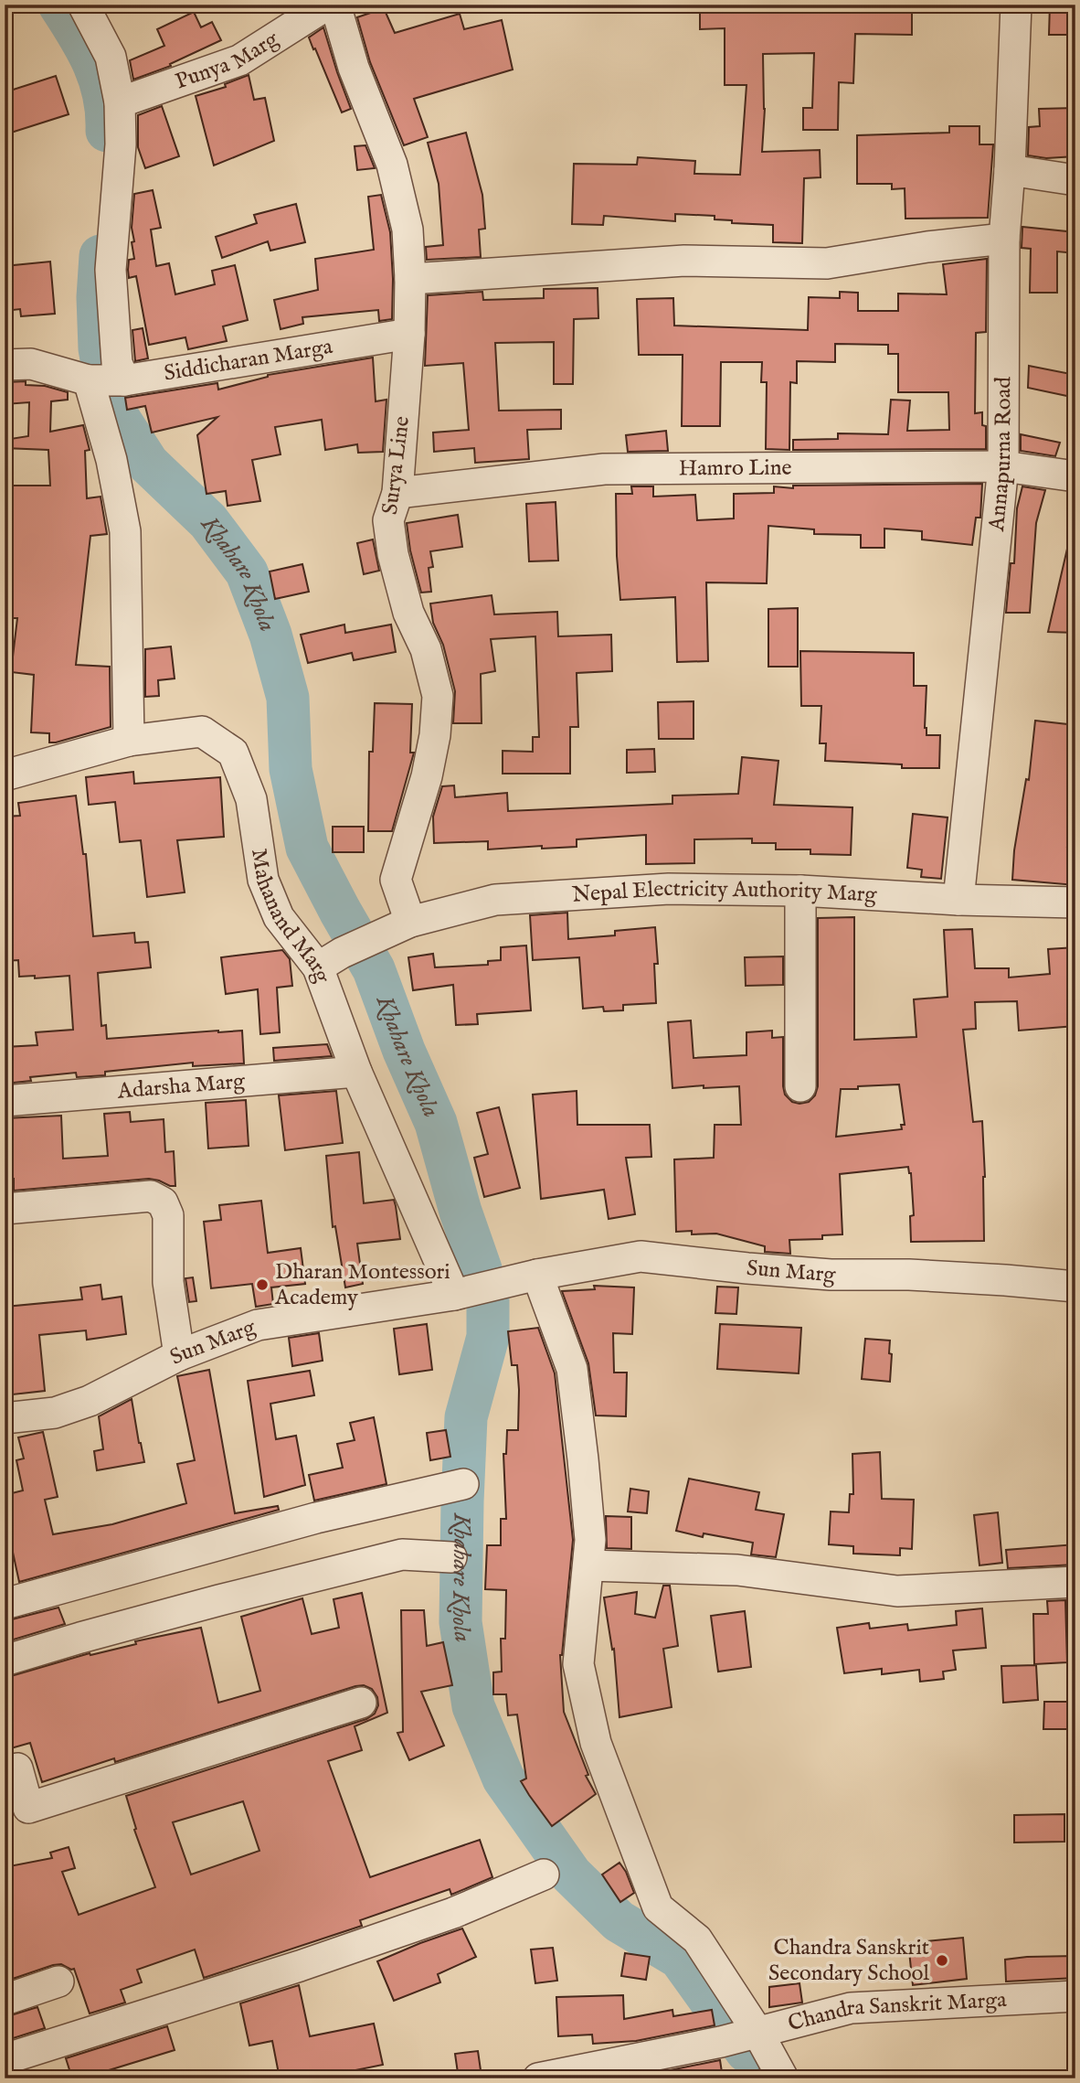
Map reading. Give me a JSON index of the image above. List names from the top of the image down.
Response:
{
  "streets": {
    "street": [
      "Punya Marg",
      "Siddicharan Marga",
      "Annapurna Road",
      "Surya Line",
      "Hamro Line",
      "Nepal Electricity Authority Marg",
      "Mahanand Marg",
      "Adarsha Marg",
      "Sun Marg",
      "Chandra Sanskrit Marga"
    ]
  },
  "crossings": [
    ["Siddicharan Marga", "Surya Line"],
    ["Annapurna Road", "Hamro Line"],
    ["Annapurna Road", "Nepal Electricity Authority Marg"],
    ["Surya Line", "Hamro Line"],
    ["Surya Line", "Nepal Electricity Authority Marg"],
    ["Nepal Electricity Authority Marg", "Mahanand Marg"],
    ["Mahanand Marg", "Adarsha Marg"],
    ["Mahanand Marg", "Sun Marg"]
  ],
  "water": ["Khahare Khola"],
  "places": ["Dharan Montessori Academy", "Chandra Sanskrit Secondary School"]
}
